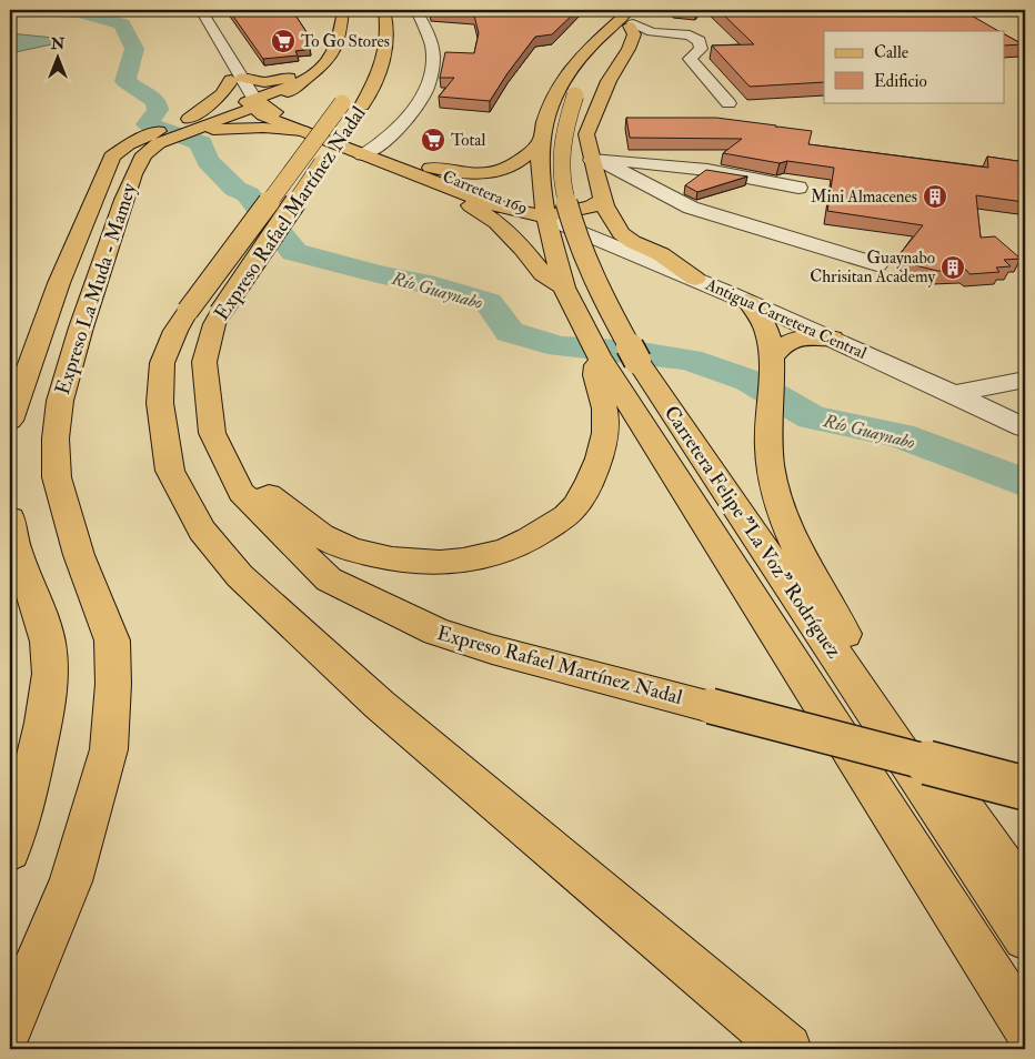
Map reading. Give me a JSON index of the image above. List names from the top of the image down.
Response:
{
  "streets": {
    "main road": [
      "Carretera 169",
      "Expreso Rafael Martínez Nadal",
      "Expreso La Muda - Mamey",
      "Carretera Felipe \"La Voz\" Rodríguez"
    ],
    "street": ["Antigua Carretera Central"]
  },
  "crossings": [
    ["Carretera 169", "Expreso La Muda - Mamey"],
    ["Carretera 169", "Antigua Carretera Central"],
    ["Carretera 169", "Carretera Felipe \"La Voz\" Rodríguez"],
    ["Antigua Carretera Central", "Carretera Felipe \"La Voz\" Rodríguez"]
  ],
  "water": ["Río Guaynabo"],
  "places": {
    "supermarket": ["To Go Stores", "Total"],
    "building": ["Mini Almacenes", "Guaynabo Chrisitan Academy"]
  },
  "legend": ["Calle", "Edificio"],
  "north": "top"
}
